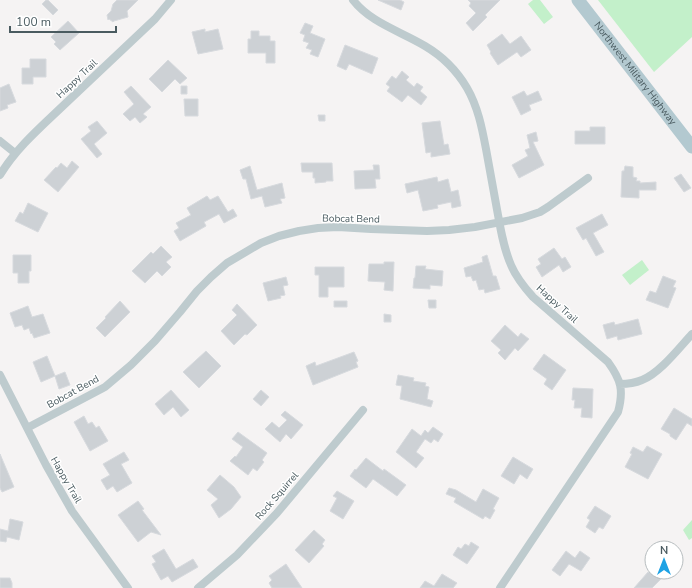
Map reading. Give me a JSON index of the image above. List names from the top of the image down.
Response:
{
  "streets": {
    "main road": ["Northwest Military Highway"],
    "street": ["Happy Trail", "Bobcat Bend", "Rock Squirrel"]
  },
  "crossings": [
    ["Happy Trail", "Bobcat Bend"]
  ],
  "scale_bar": "100 m",
  "north": "top"
}
